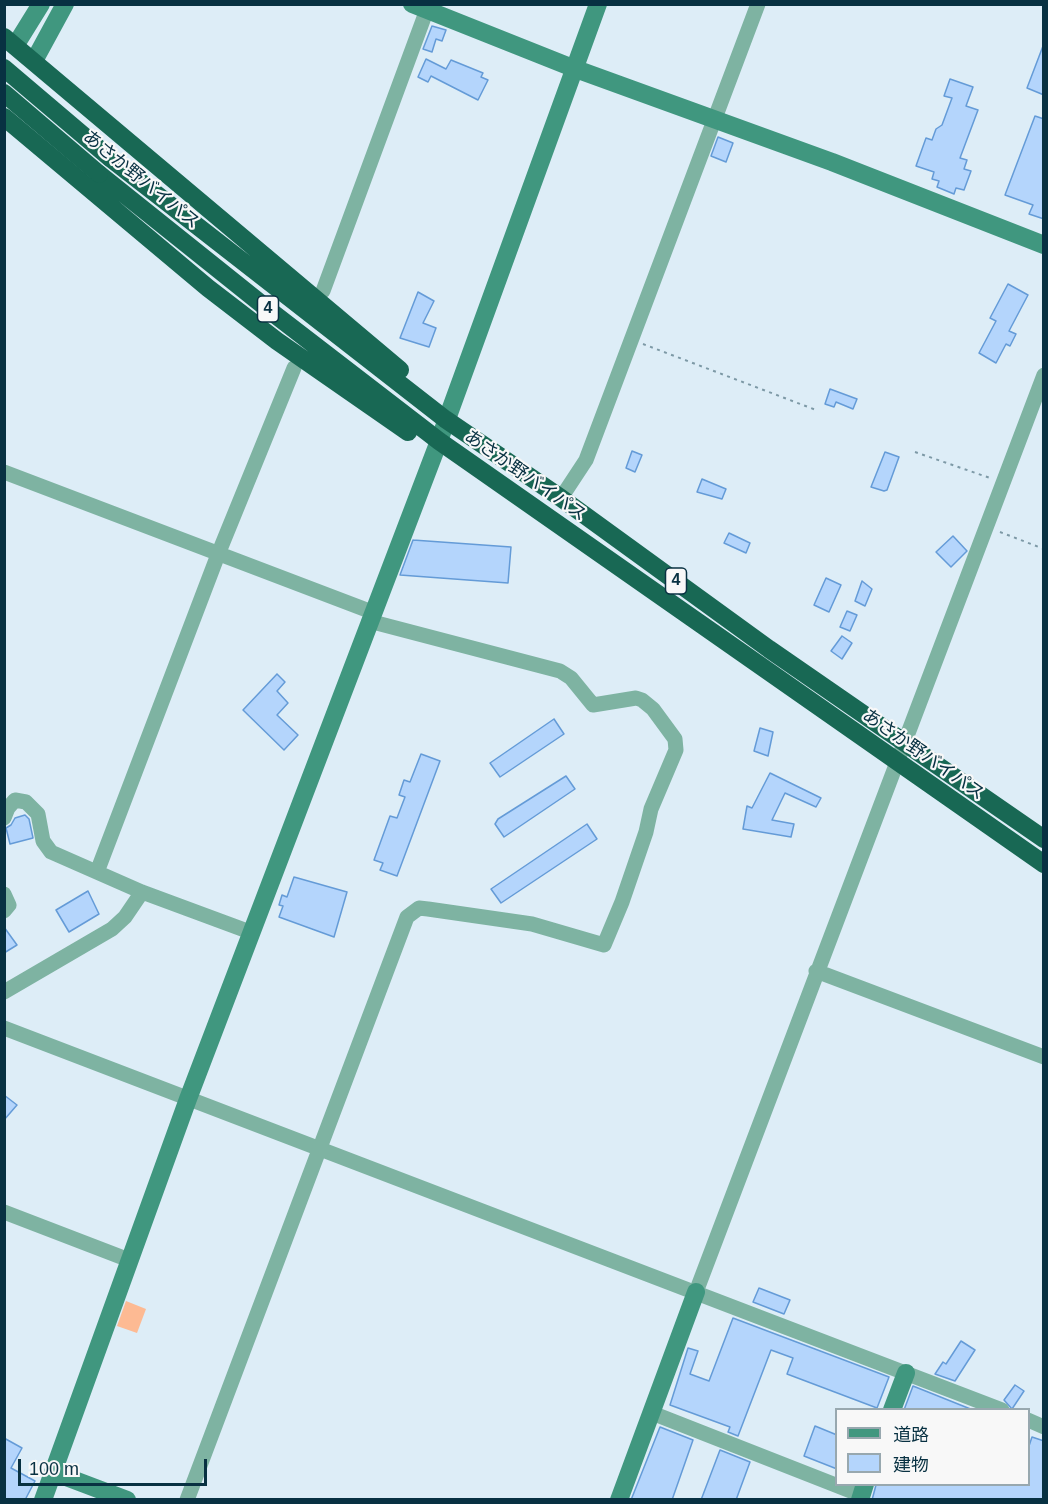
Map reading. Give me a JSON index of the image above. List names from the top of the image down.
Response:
{
  "streets": {
    "highway": ["あさか野バイパス", "4"]
  },
  "crossings": [
    ["あさか野バイパス", "4"]
  ],
  "legend": ["道路", "建物"],
  "scale_bar": "100 m"
}
